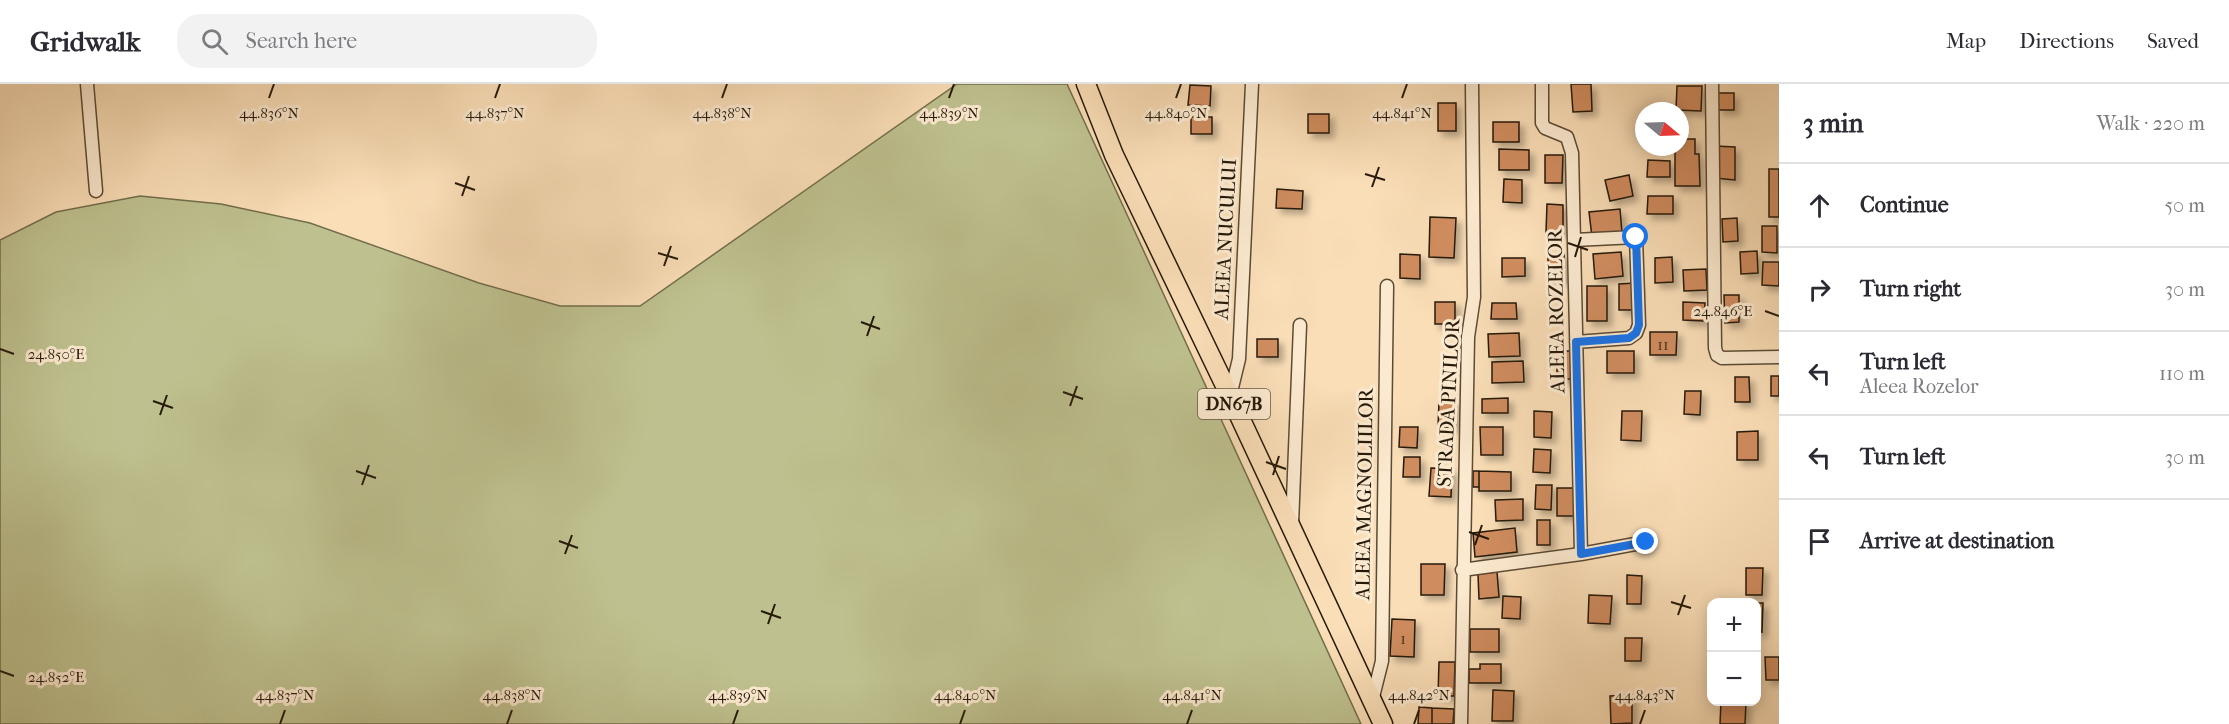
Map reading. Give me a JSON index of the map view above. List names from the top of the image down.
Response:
{
  "streets": {
    "main road": ["DN67B"],
    "street": [
      "ALEEA NUCULUI",
      "ALEEA ROZELOR",
      "STRADA PINILOR",
      "ALEEA MAGNOLIILOR"
    ]
  },
  "crossings": [
    ["ALEEA NUCULUI", "DN67B"],
    ["DN67B", "ALEEA MAGNOLIILOR"]
  ],
  "house_numbers": ["11", "1"],
  "north": "right",
  "page": {
    "header": "Gridwalk",
    "search": "Search here",
    "nav": ["Map", "Directions", "Saved"],
    "heading": ["3 min", "Walk · 220 m"],
    "list": [
      ["Continue", "50 m"],
      ["Turn right", "30 m"],
      ["Turn left", "Aleea Rozelor", "110 m"],
      ["Turn left", "30 m"],
      "Arrive at destination"
    ],
    "map_buttons": ["+", "−"]
  },
  "coordinates": [
    "44.836°N",
    "44.837°N",
    "44.838°N",
    "44.839°N",
    "44.840°N",
    "44.841°N",
    "24.846°E",
    "24.850°E",
    "24.852°E",
    "44.842°N",
    "44.843°N"
  ]
}
